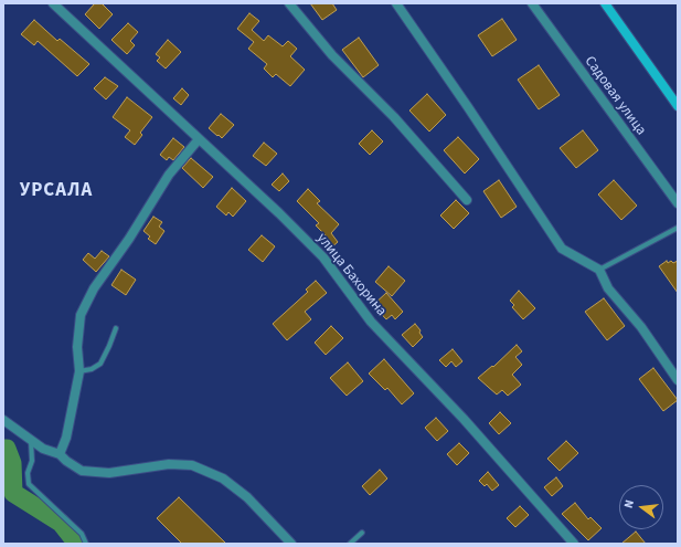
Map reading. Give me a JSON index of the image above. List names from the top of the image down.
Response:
{
  "streets": {
    "street": ["Садовая улица", "улица Бахорина"]
  },
  "districts": ["УРСАЛА"],
  "north": "left"
}
